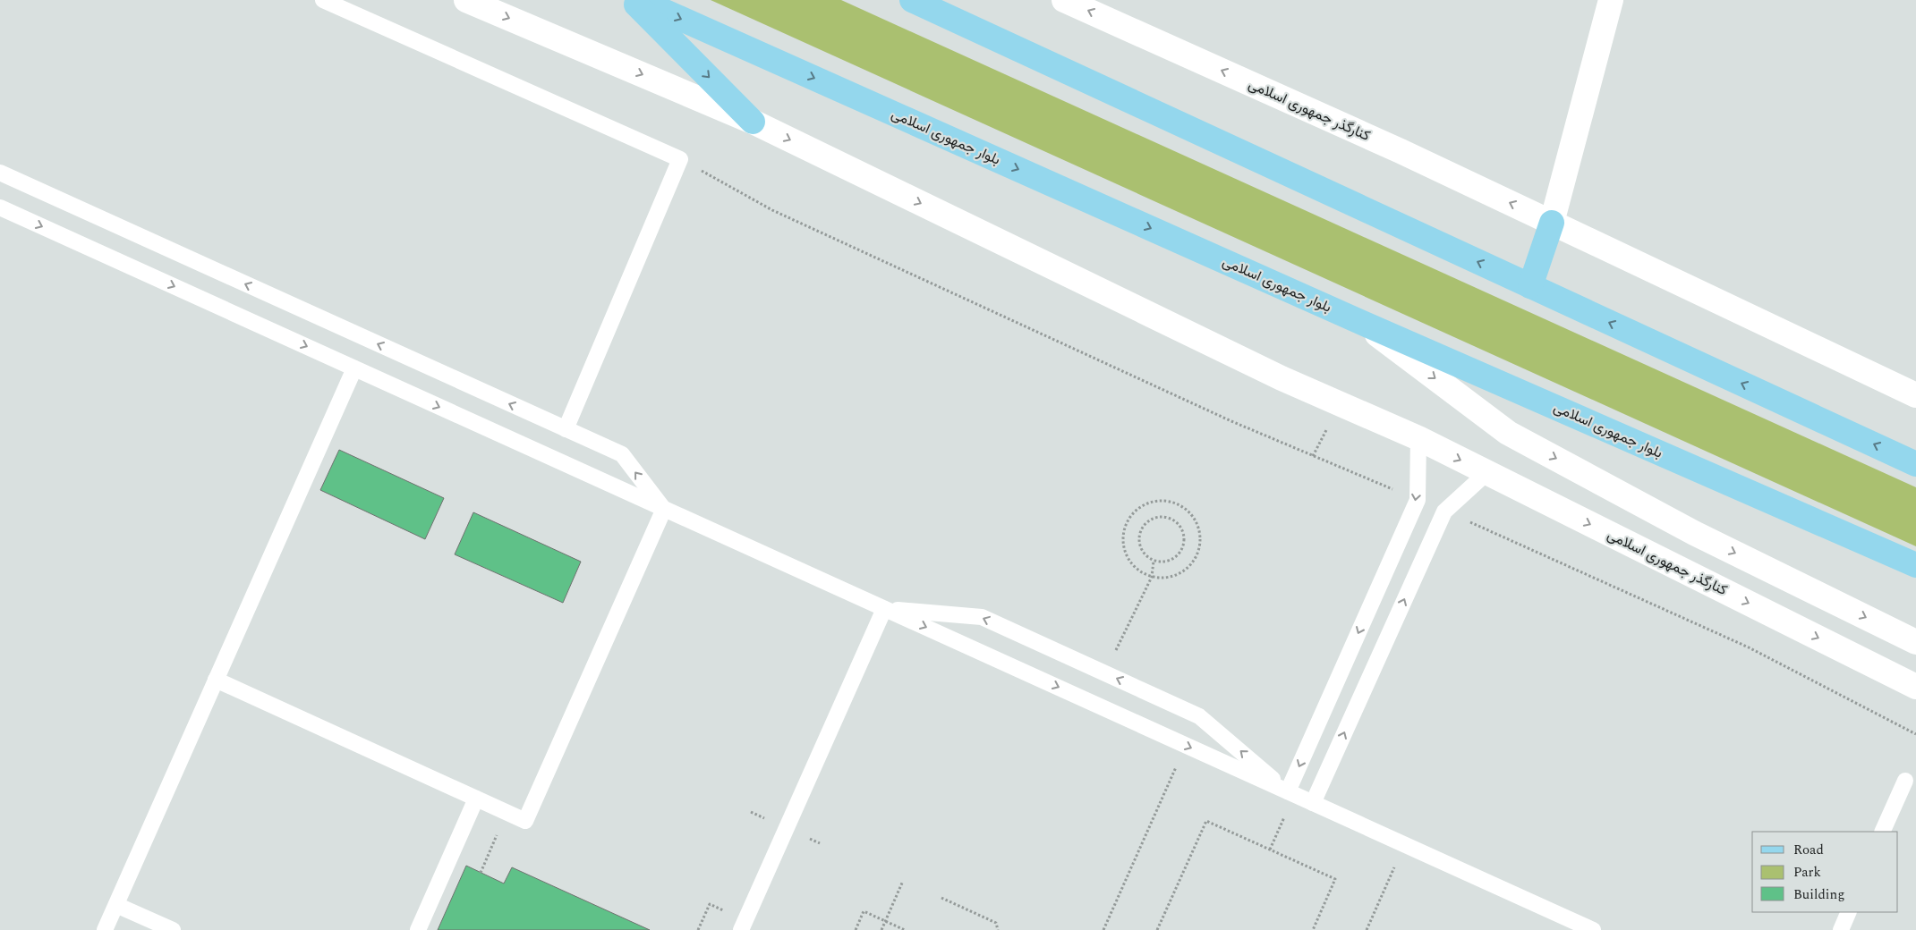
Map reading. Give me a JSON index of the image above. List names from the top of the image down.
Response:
{
  "streets": {
    "main road": ["بلوار جمهوری اسلامی"],
    "street": ["کنارگذر جمهوری اسلامی"]
  },
  "legend": ["Road", "Park", "Building"]
}
